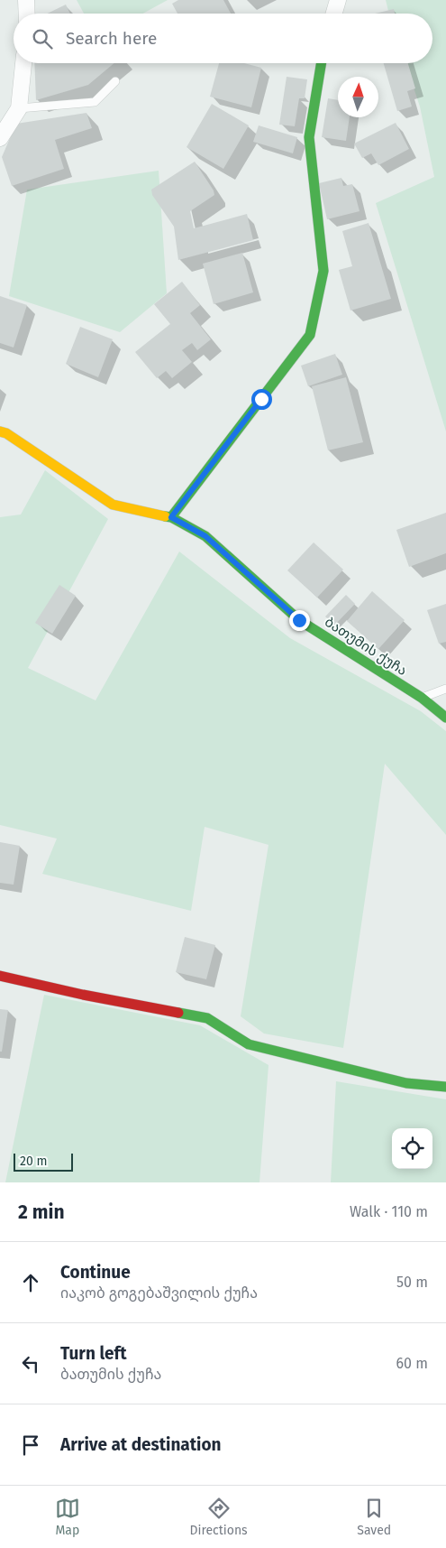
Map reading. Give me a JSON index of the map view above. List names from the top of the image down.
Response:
{
  "streets": {
    "street": ["ბათუმის ქუჩა"]
  },
  "scale_bar": "20 m",
  "north": "top",
  "page": {
    "search": "Search here",
    "scale": "20 m",
    "heading": ["2 min", "Walk · 110 m"],
    "list": [
      ["Continue", "იაკობ გოგებაშვილის ქუჩა", "50 m"],
      ["Turn left", "ბათუმის ქუჩა", "60 m"],
      "Arrive at destination"
    ],
    "nav": ["Map", "Directions", "Saved"]
  }
}
